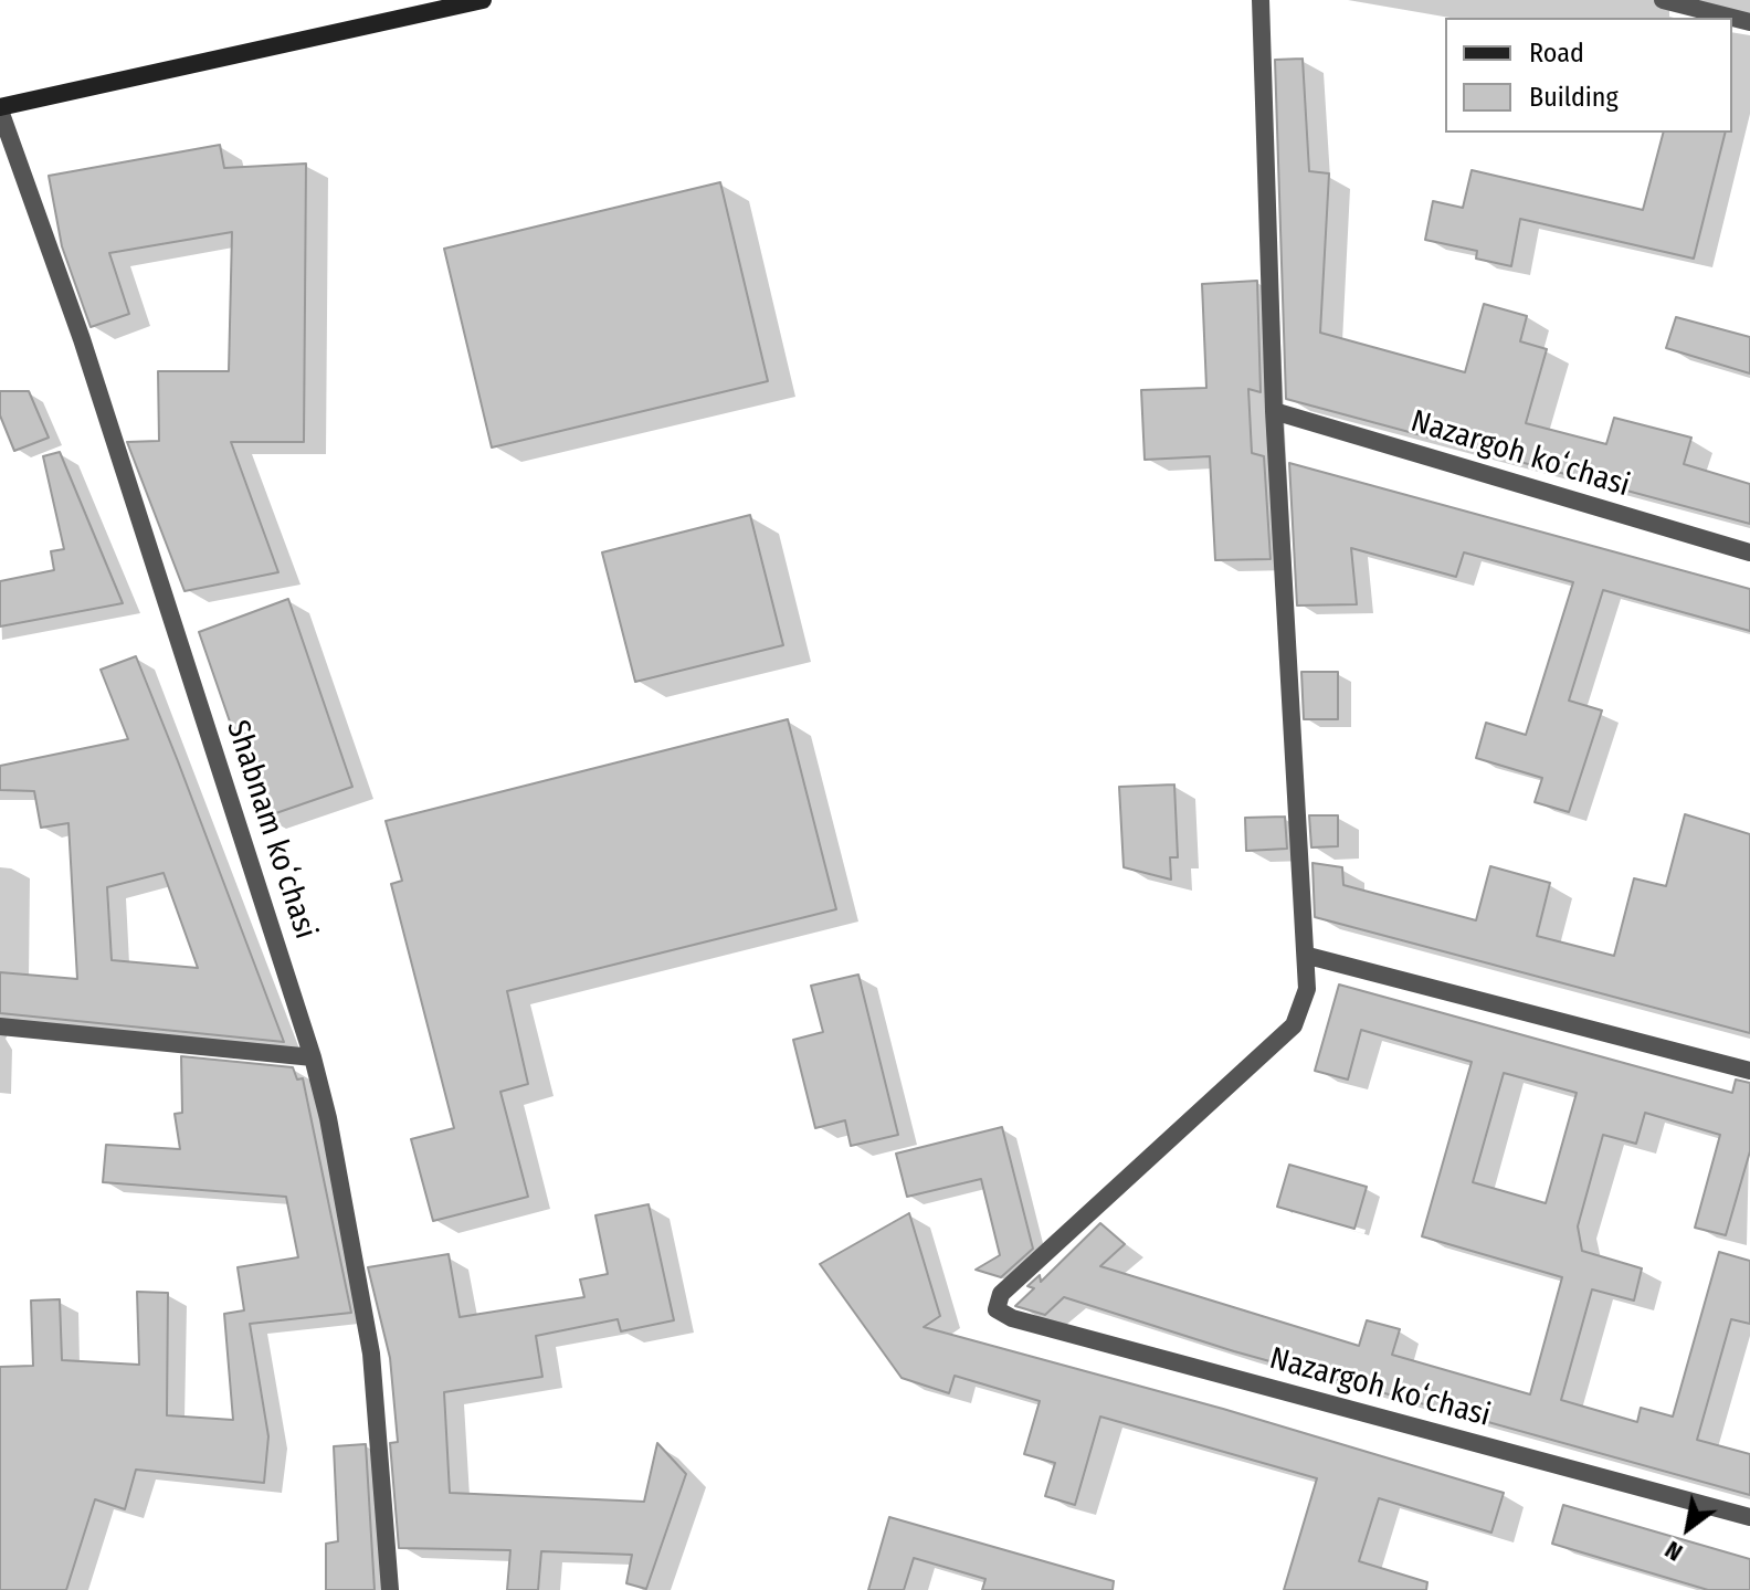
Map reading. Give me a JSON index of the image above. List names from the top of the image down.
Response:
{
  "streets": {
    "street": ["Nazargoh koʻchasi", "Shabnam koʻchasi"]
  },
  "legend": ["Road", "Building"],
  "north": "bottom left"
}
